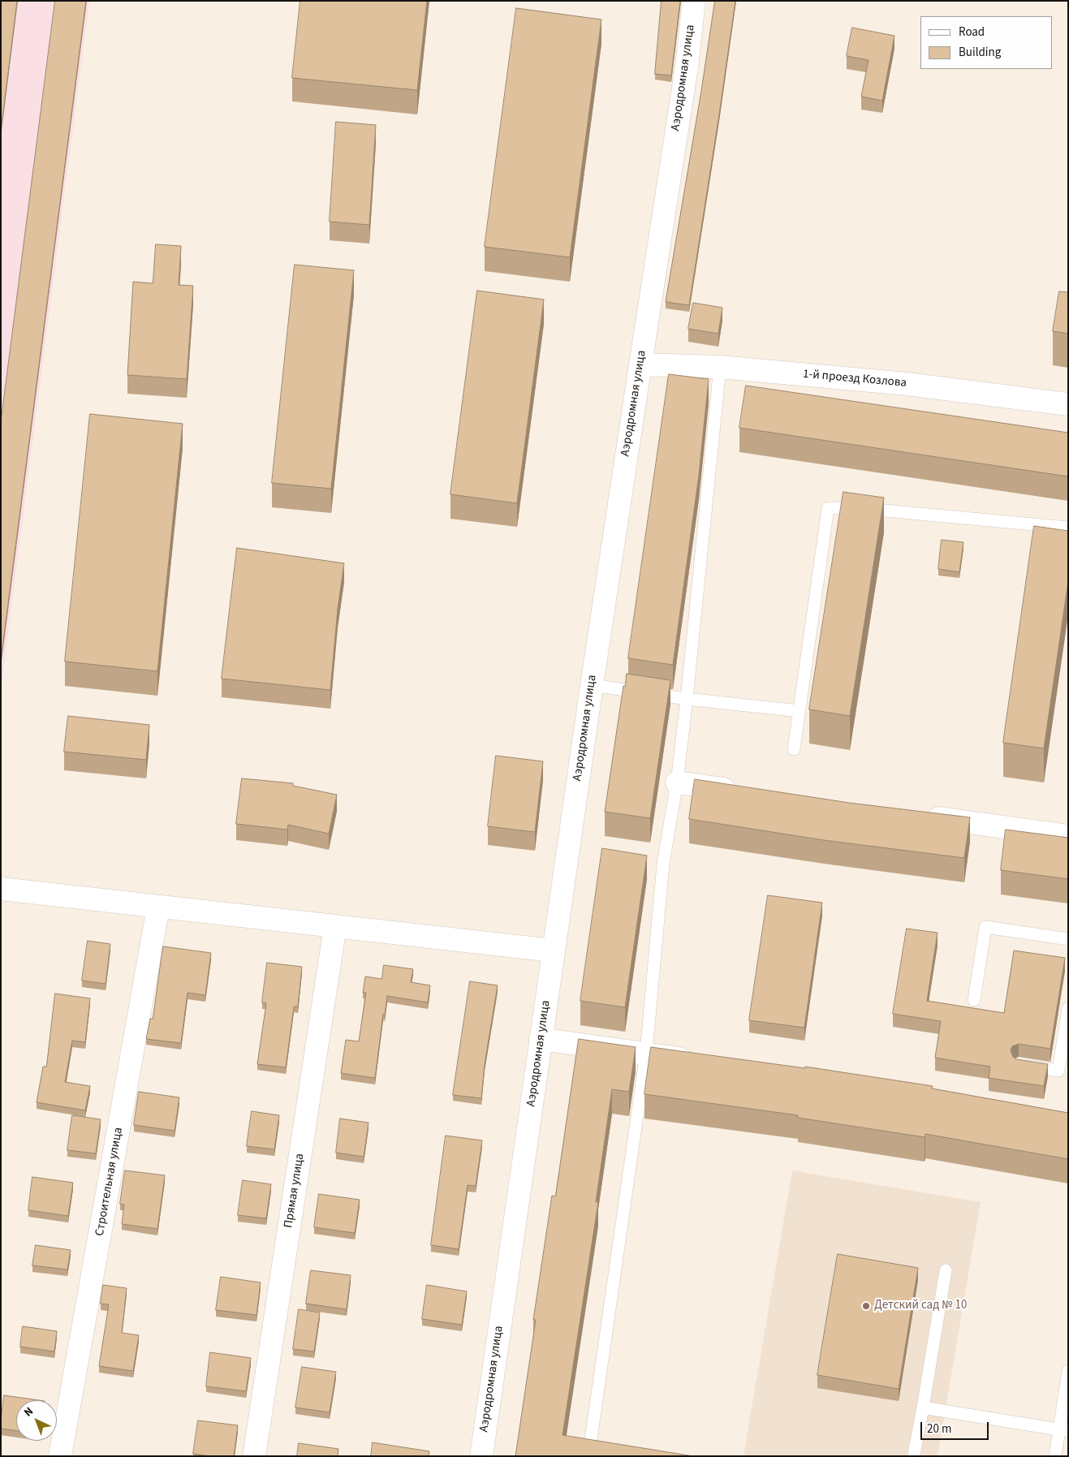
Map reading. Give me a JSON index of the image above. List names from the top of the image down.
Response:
{
  "streets": {
    "street": [
      "Аэродромная улица",
      "1-й проезд Козлова",
      "Строительная улица",
      "Прямая улица"
    ]
  },
  "crossings": [
    ["Аэродромная улица", "1-й проезд Козлова"]
  ],
  "places": ["Детский сад № 10"],
  "legend": ["Road", "Building"],
  "scale_bar": "20 m",
  "north": "top left"
}
